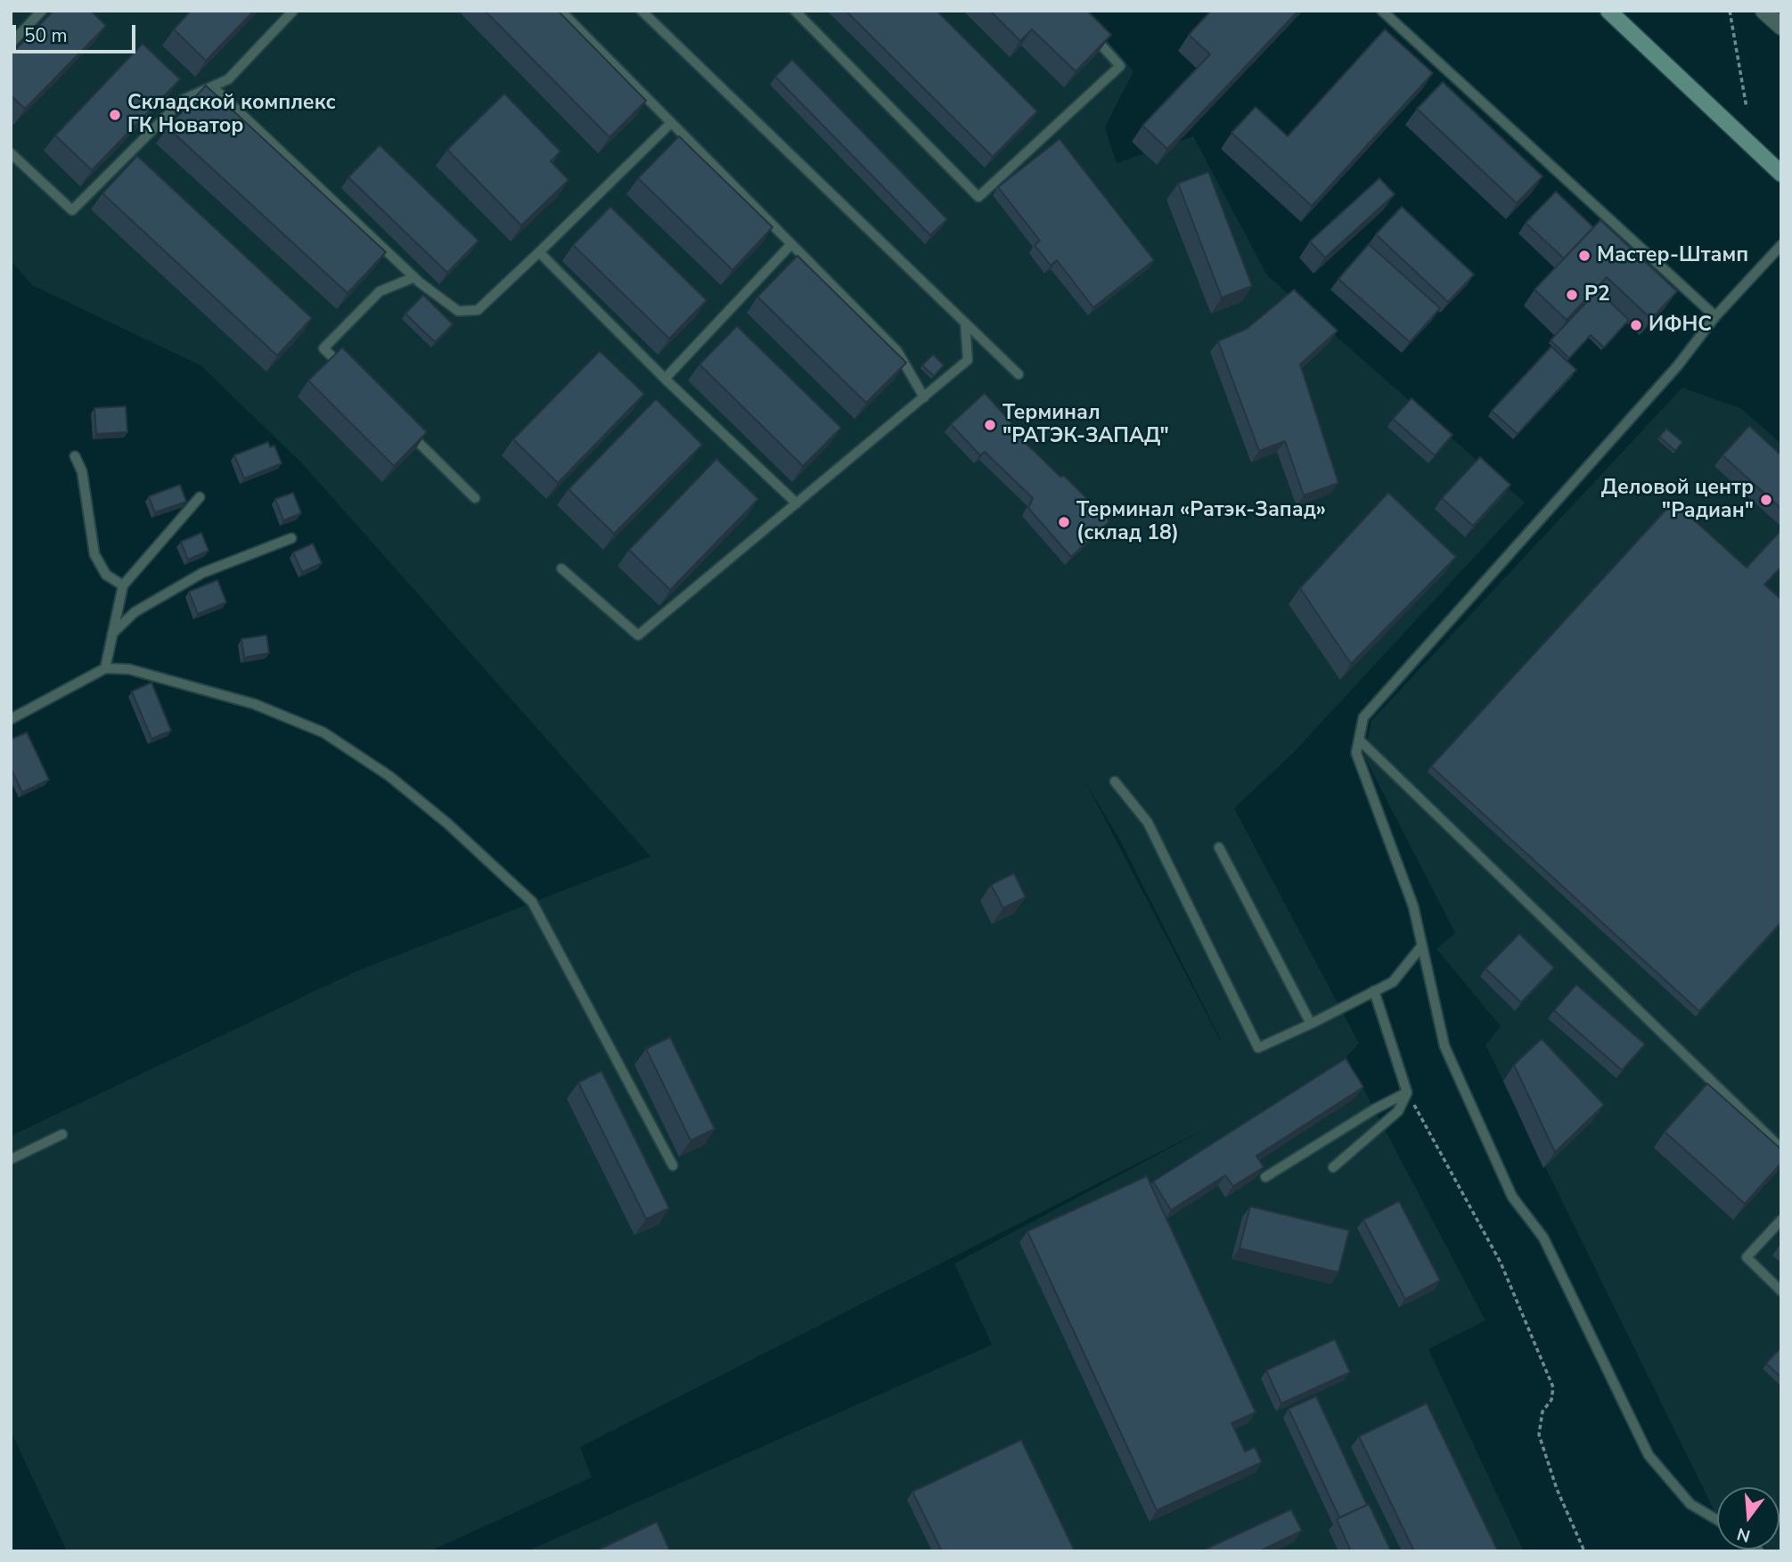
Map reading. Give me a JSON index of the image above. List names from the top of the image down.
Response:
{
  "places": [
    "Складской комплекс ГК Новатор",
    "Мастер-Штамп",
    "Р2",
    "ИФНС",
    "Терминал \"РАТЭК-ЗАПАД\"",
    "Деловой центр \"Радиан\"",
    "Терминал «Ратэк-Запад» (склад 18)"
  ],
  "scale_bar": "50 m",
  "north": "bottom"
}
